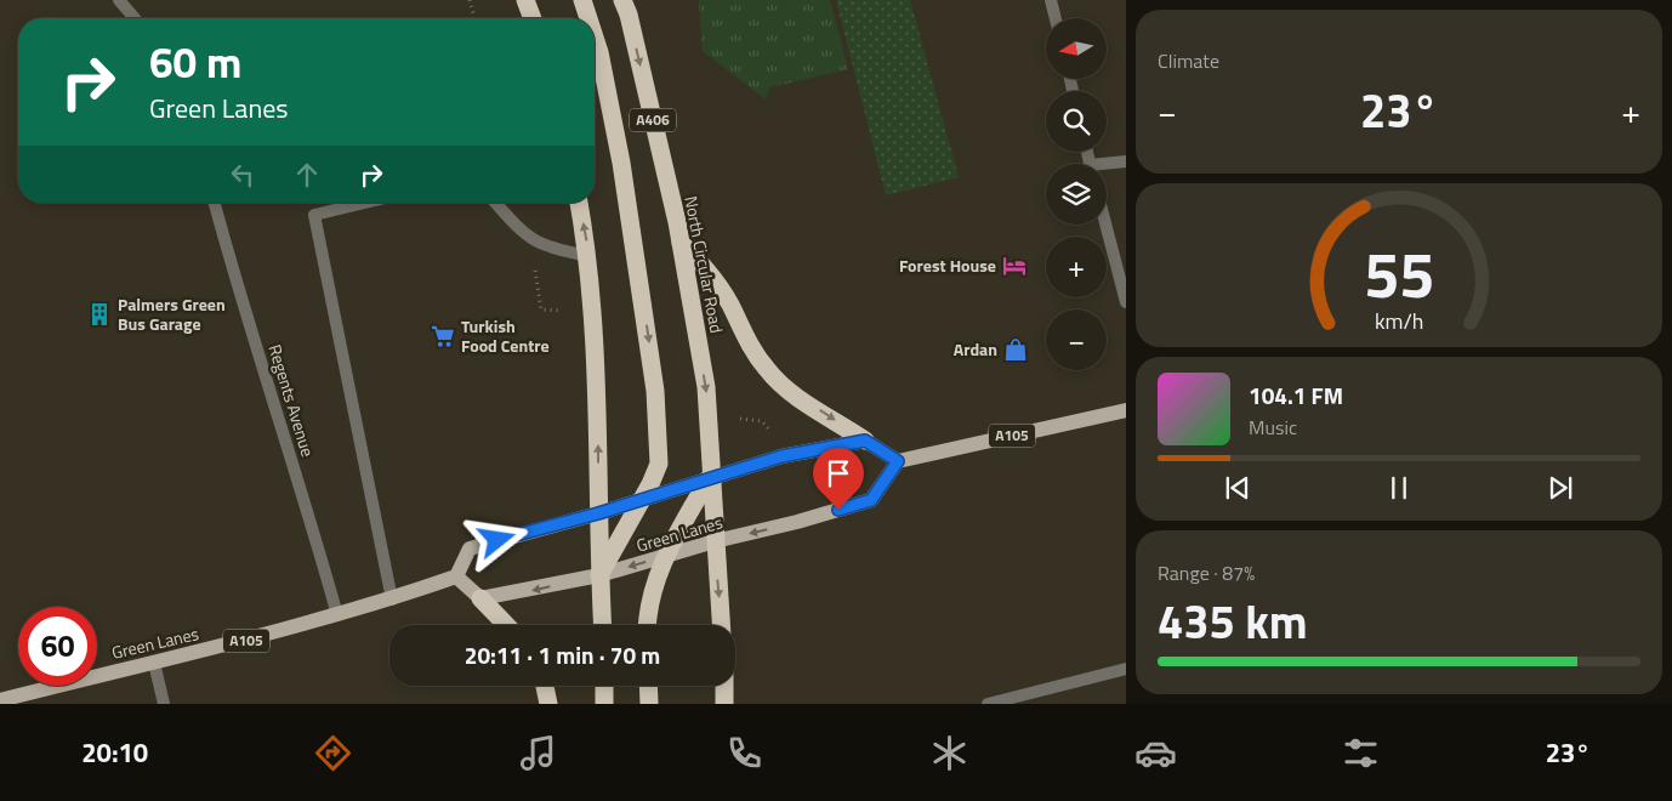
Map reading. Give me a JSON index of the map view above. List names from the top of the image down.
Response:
{
  "streets": {
    "highway": ["A406", "North Circular Road"],
    "main road": ["A105", "Green Lanes"],
    "street": ["Regents Avenue"]
  },
  "crossings": [
    ["A406", "North Circular Road"],
    ["A406", "Green Lanes"],
    ["North Circular Road", "Green Lanes"],
    ["Regents Avenue", "Green Lanes"],
    ["A105", "Green Lanes"]
  ],
  "places": {
    "hotel": ["Forest House"],
    "building": ["Palmers Green Bus Garage"],
    "supermarket": ["Turkish Food Centre"],
    "shop": ["Ardan"]
  },
  "north": "left",
  "page": {
    "tile": [
      "Climate",
      ["Range · 87%", "435 km"]
    ],
    "map_buttons": ["+", "−"],
    "turn": ["60 m", "Green Lanes"],
    "heat": ["−", "23°", "+"],
    "song": ["104.1 FM", "Music"],
    "limit": "60",
    "trip": "20:11 · 1 min · 70 m",
    "tabs": ["20:10", "23°"],
    "gauge": ["55", "km/h"]
  }
}
